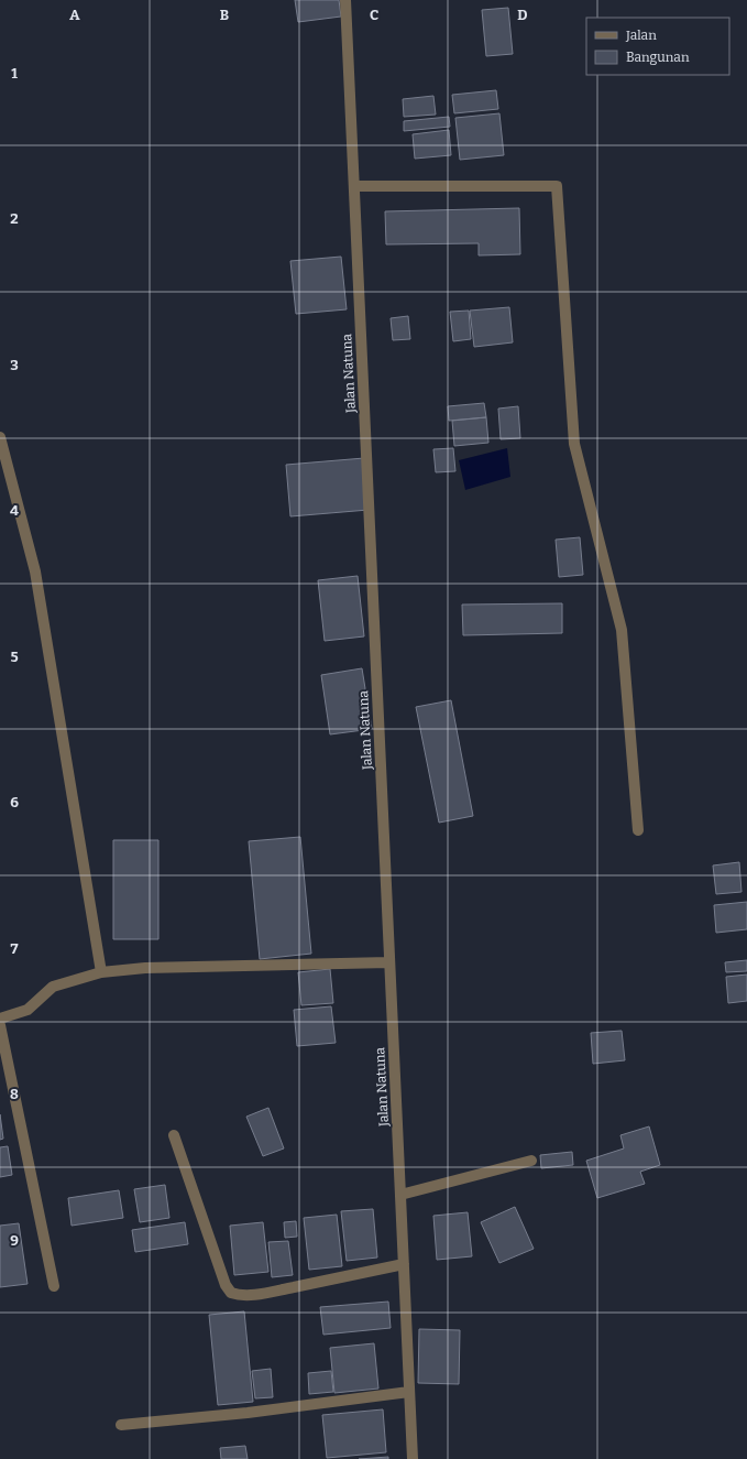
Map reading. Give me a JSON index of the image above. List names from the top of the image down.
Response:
{
  "streets": {
    "street": ["Jalan Natuna"]
  },
  "legend": ["Jalan", "Bangunan"],
  "grid": {
    "columns": [
      "A",
      "B",
      "C",
      "D"
    ],
    "rows": [
      "1",
      "2",
      "3",
      "4",
      "5",
      "6",
      "7",
      "8",
      "9"
    ]
  }
}
